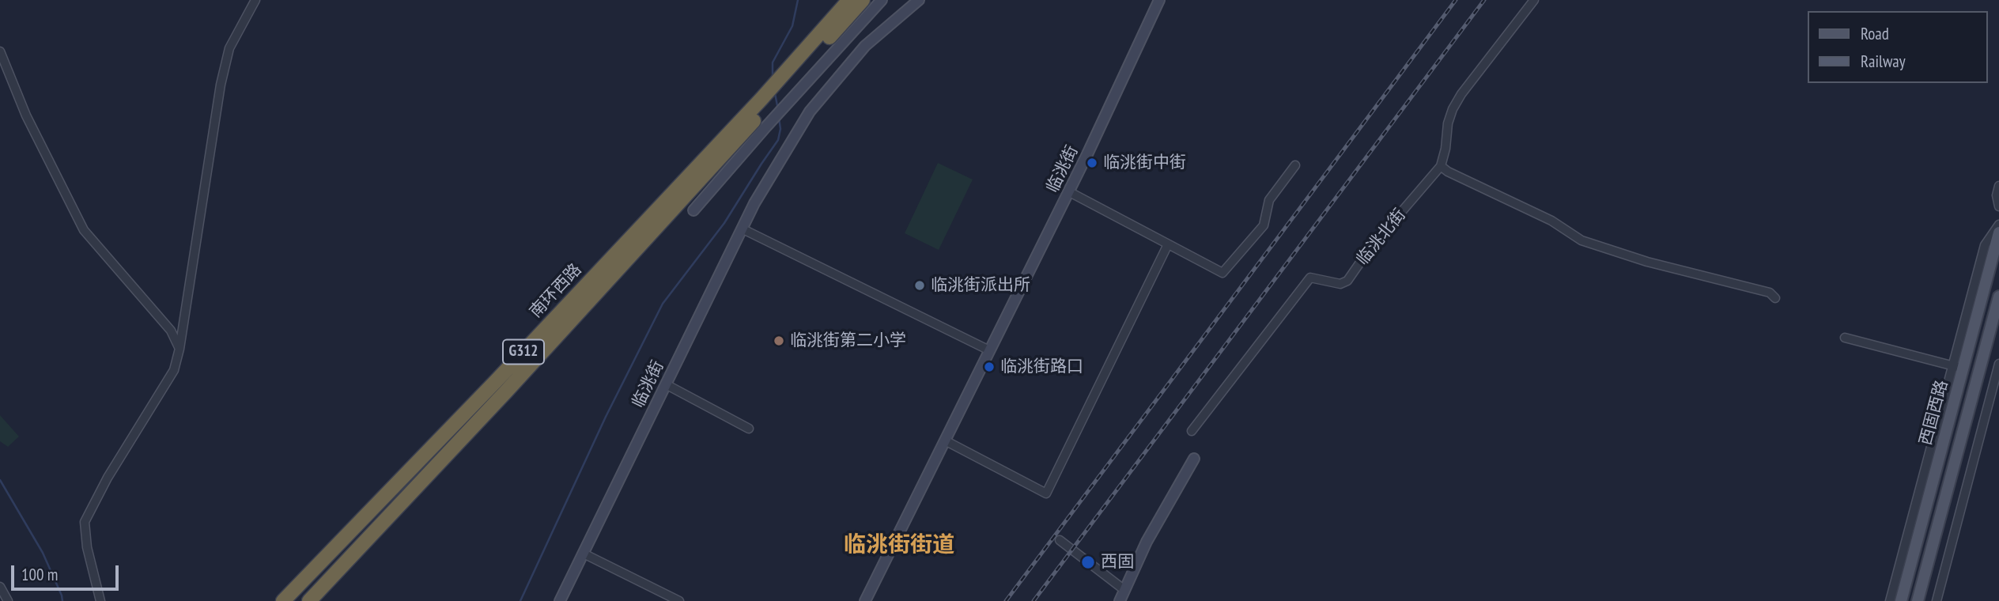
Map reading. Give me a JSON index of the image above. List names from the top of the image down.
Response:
{
  "streets": {
    "highway": ["南环西路", "G312"],
    "main road": ["西固西路"],
    "street": ["临洮街", "临洮北街"]
  },
  "districts": ["临洮街街道"],
  "places": [
    "临洮街中街",
    "临洮街派出所",
    "临洮街第二小学",
    "临洮街路口",
    "西固"
  ],
  "legend": ["Road", "Railway"],
  "scale_bar": "100 m"
}
